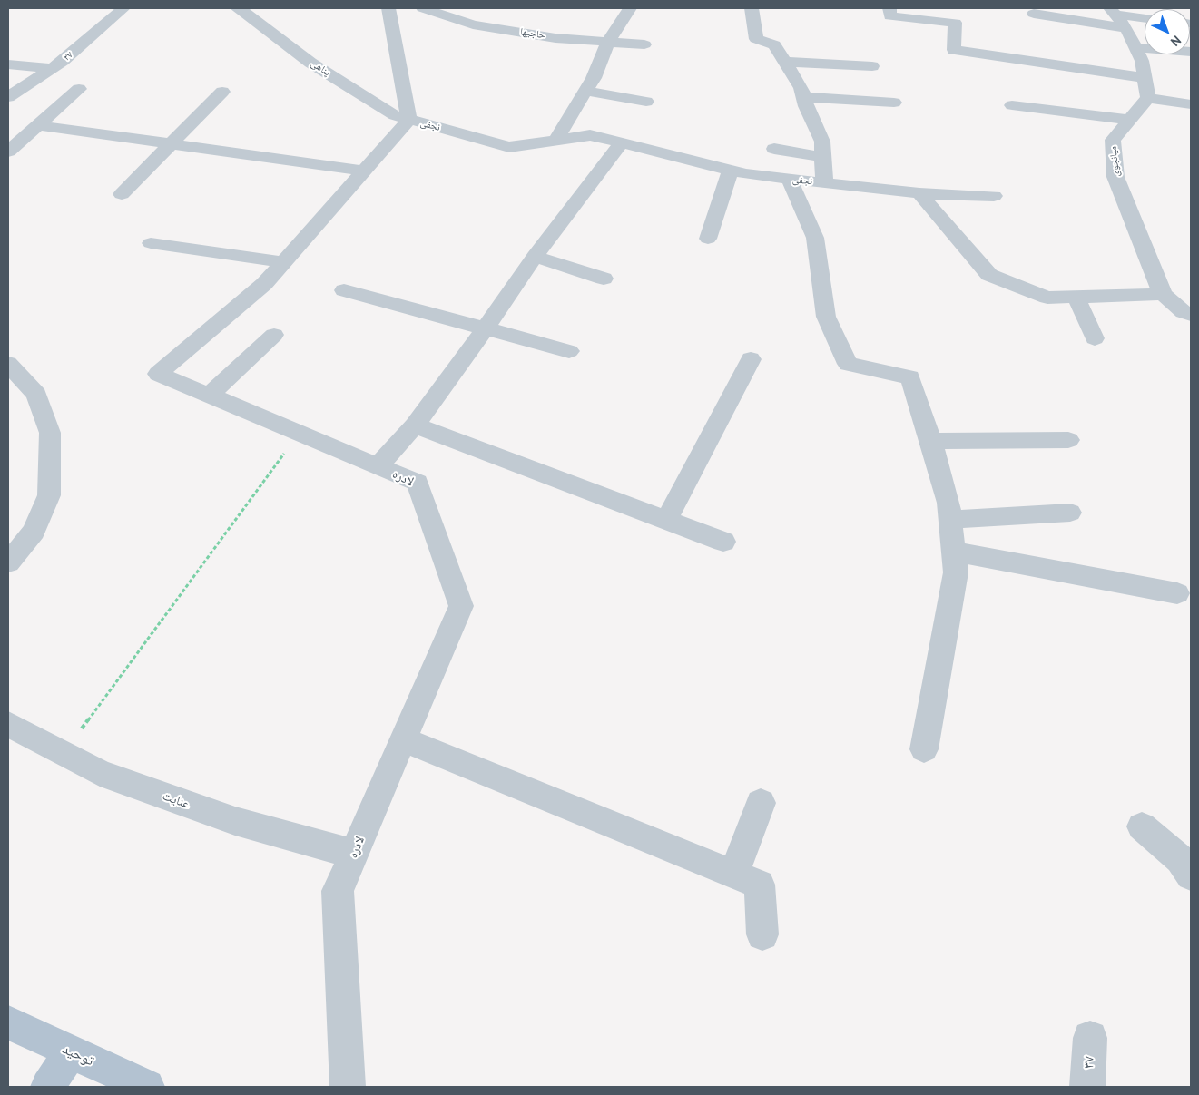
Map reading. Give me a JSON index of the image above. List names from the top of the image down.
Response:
{
  "streets": {
    "main road": ["توحید"],
    "street": [
      "حاجیها",
      "۲۷",
      "پناهی",
      "نجفی",
      "میانجوی",
      "لادره",
      "عنایت",
      "۳۷"
    ]
  },
  "crossings": [
    ["پناهی", "نجفی"],
    ["پناهی", "لادره"],
    ["نجفی", "لادره"],
    ["لادره", "عنایت"]
  ],
  "north": "bottom right"
}
